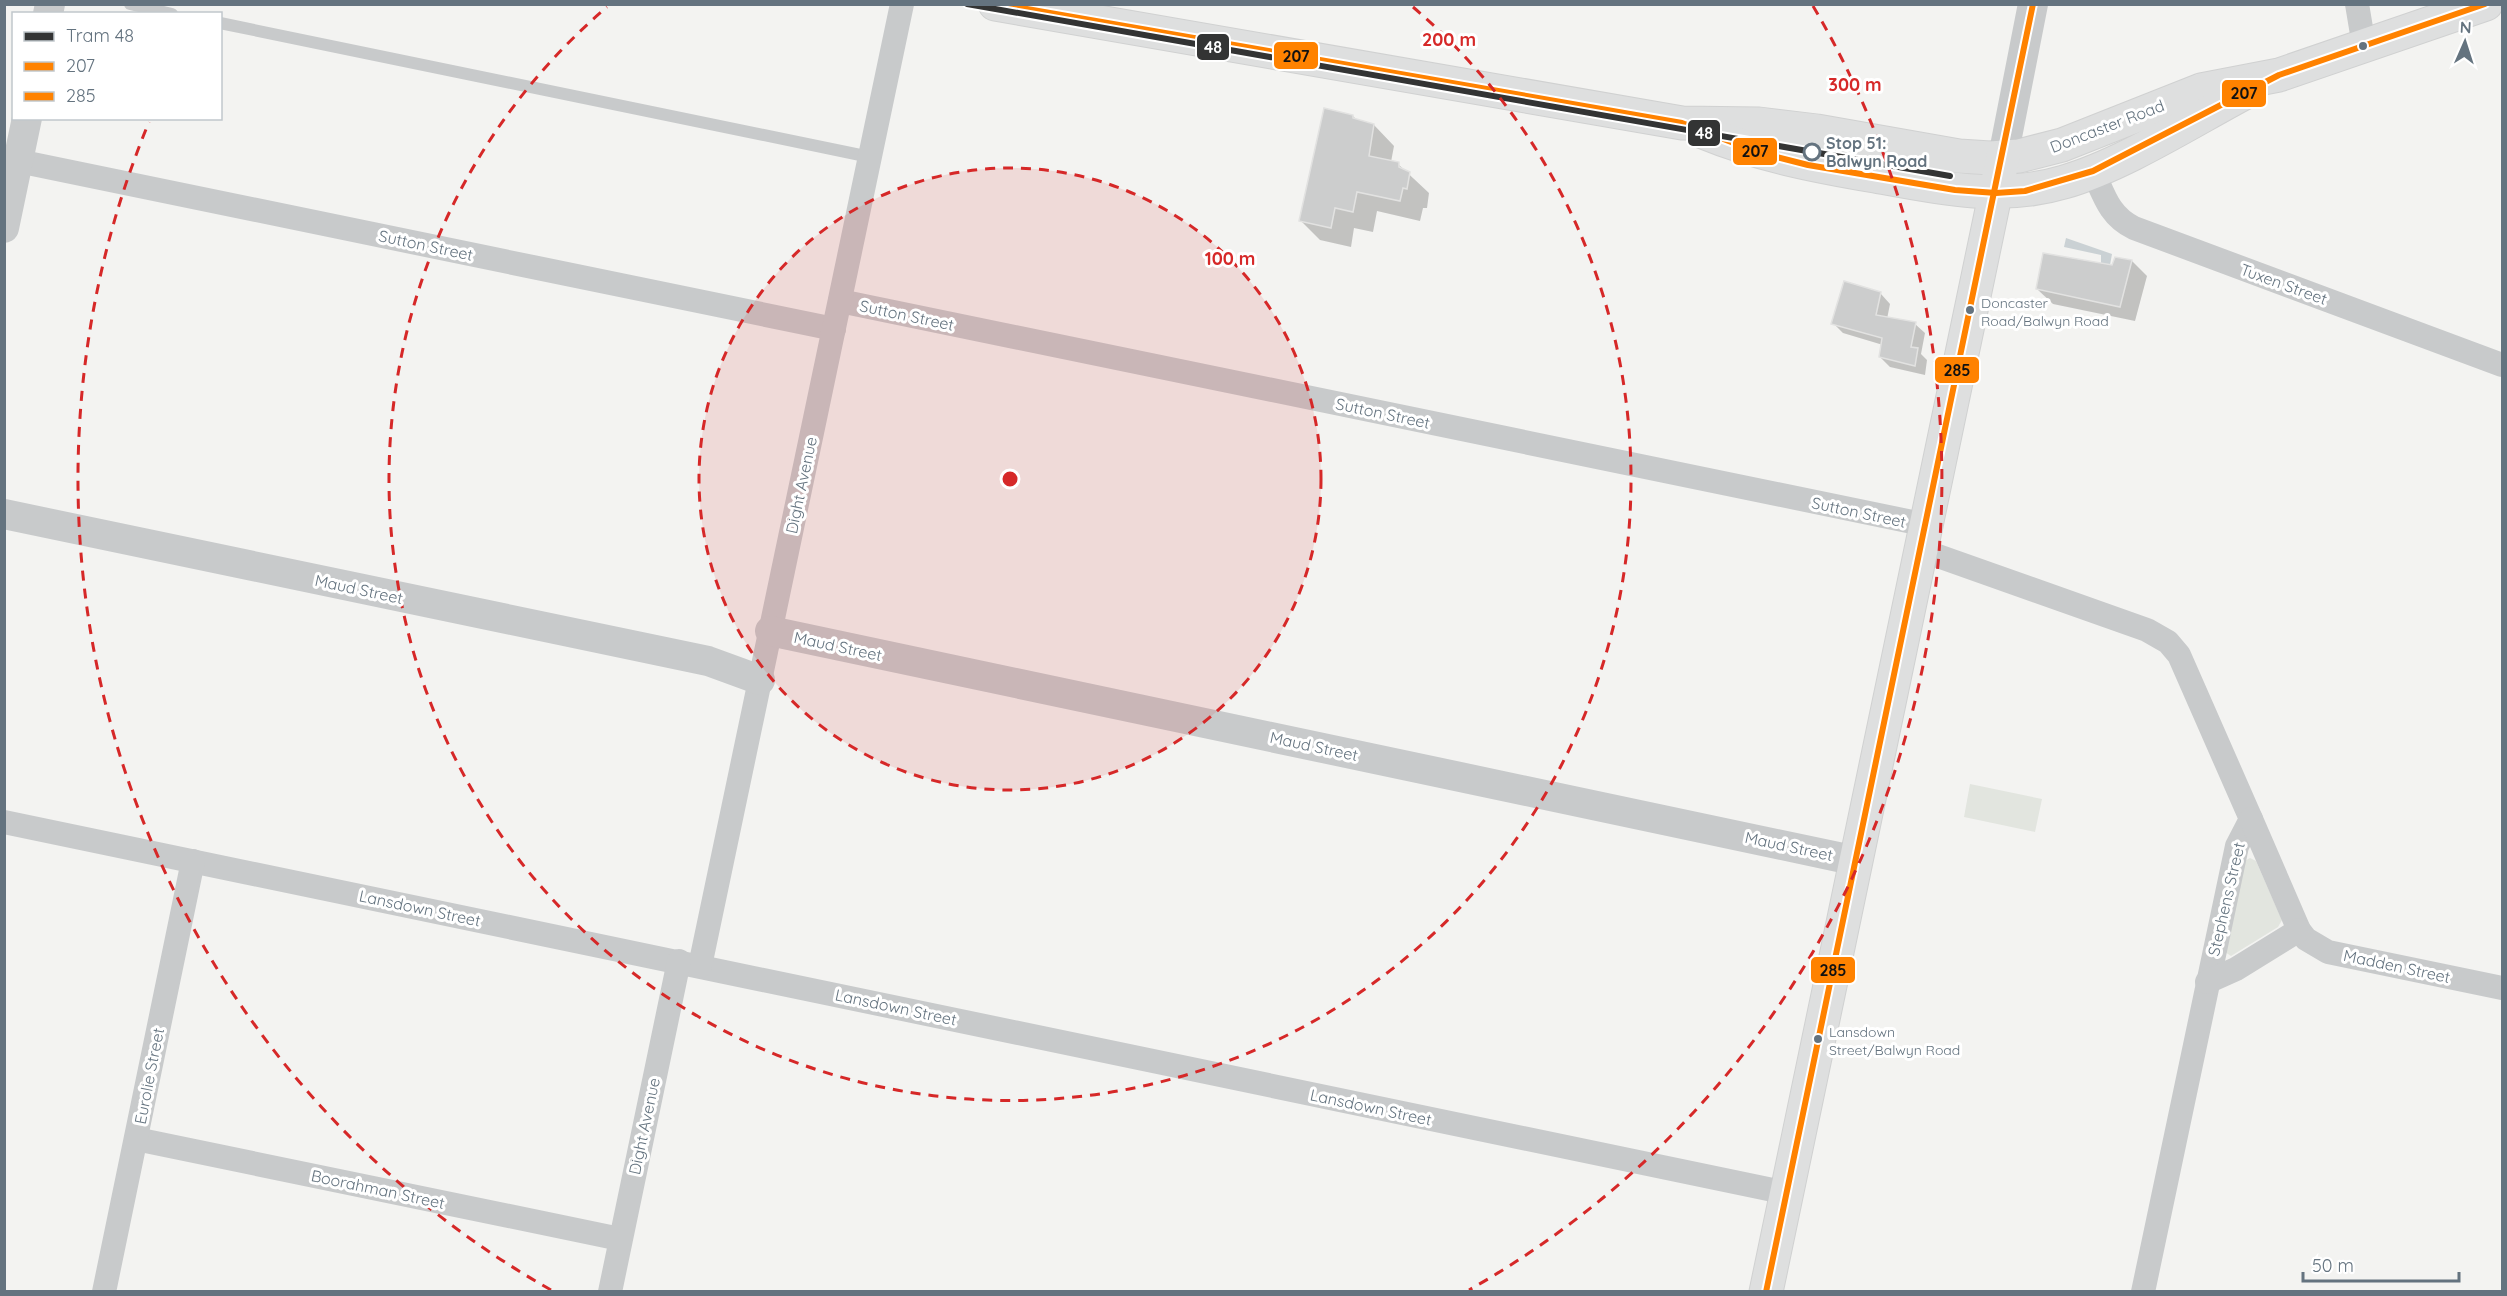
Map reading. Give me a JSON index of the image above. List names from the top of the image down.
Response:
{
  "streets": {
    "main road": ["Doncaster Road"],
    "street": [
      "Sutton Street",
      "Tuxen Street",
      "Dight Avenue",
      "Maud Street",
      "Stephens Street",
      "Lansdown Street",
      "Madden Street",
      "Eurolie Street",
      "Boorahman Street"
    ]
  },
  "crossings": [
    ["Doncaster Road", "Tuxen Street"],
    ["Sutton Street", "Dight Avenue"],
    ["Dight Avenue", "Maud Street"],
    ["Dight Avenue", "Lansdown Street"],
    ["Dight Avenue", "Boorahman Street"],
    ["Stephens Street", "Madden Street"],
    ["Lansdown Street", "Eurolie Street"],
    ["Eurolie Street", "Boorahman Street"]
  ],
  "places": ["Stop 51: Balwyn Road", "Doncaster Road/Balwyn Road", "Lansdown Street/Balwyn Road"],
  "lines": ["tram line 48", "transit line 207", "transit line 285"],
  "legend": ["Tram 48", "207", "285"],
  "scale_bar": "50 m",
  "north": "top",
  "rings": ["200 m", "300 m", "100 m"]
}
